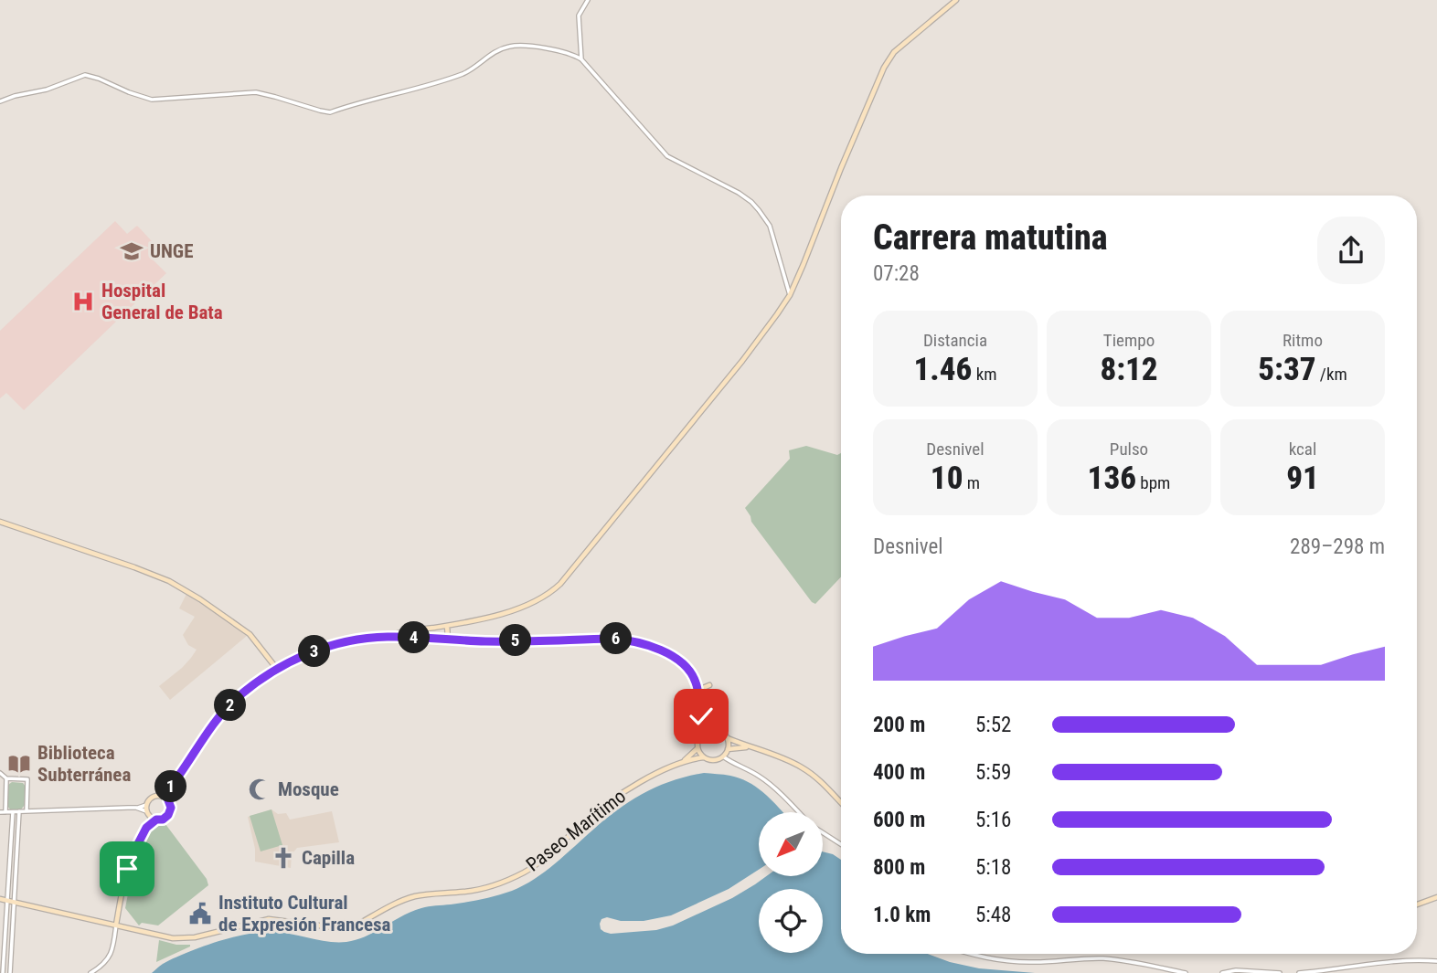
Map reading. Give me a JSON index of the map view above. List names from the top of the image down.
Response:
{
  "streets": {
    "main road": ["Paseo Marítimo"]
  },
  "places": {
    "school or university": ["UNGE"],
    "hospital": ["Hospital General de Bata"],
    "library": ["Biblioteca Subterránea"],
    "mosque": ["Mosque"],
    "church": ["Capilla"],
    "public building": ["Instituto Cultural de Expresión Francesa"]
  },
  "north": "bottom left",
  "page": {
    "heading": ["Carrera matutina", "07:28"],
    "stats": [
      ["Distancia", "1.46 km"],
      ["Tiempo", "8:12"],
      ["Ritmo", "5:37 /km"],
      ["Desnivel", "10 m"],
      ["Pulso", "136 bpm"],
      ["kcal", "91"]
    ],
    "chart": ["Desnivel", "289–298 m"],
    "pins": [
      "4",
      "6",
      "5",
      "3",
      "2",
      "1"
    ],
    "list": [
      {
        "name": "200 m",
        "note": "5:52"
      },
      {
        "name": "400 m",
        "note": "5:59"
      },
      {
        "name": "600 m",
        "note": "5:16"
      },
      {
        "name": "800 m",
        "note": "5:18"
      },
      {
        "name": "1.0 km",
        "note": "5:48"
      }
    ]
  }
}
